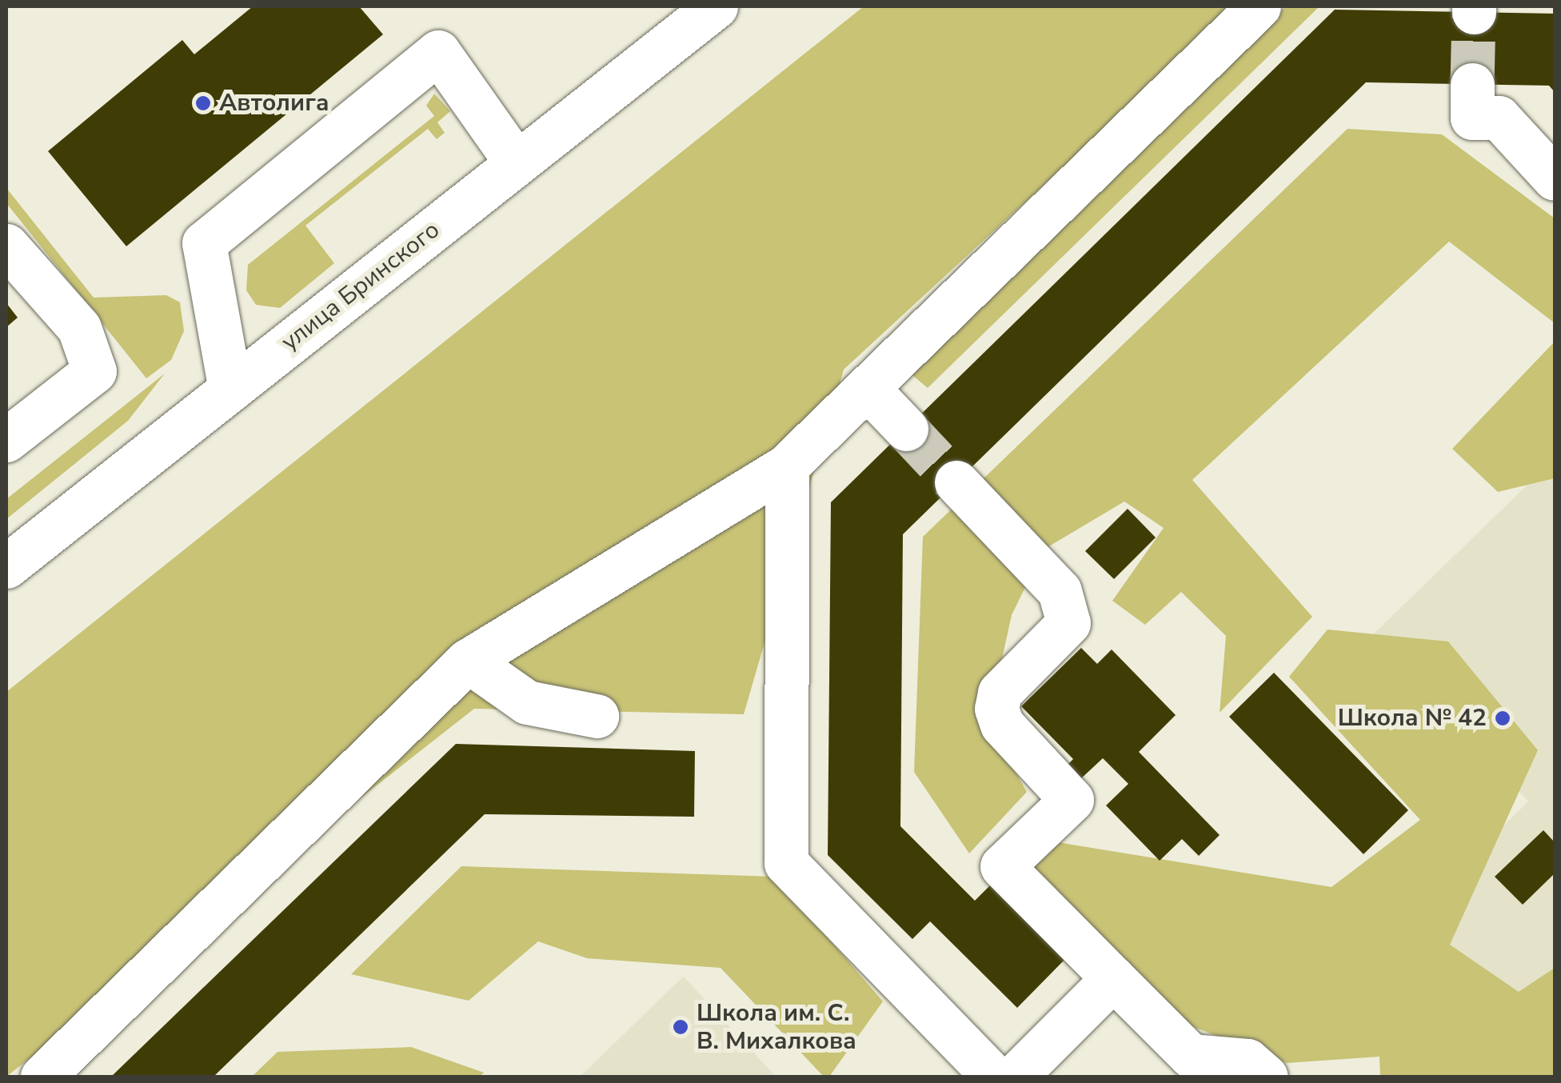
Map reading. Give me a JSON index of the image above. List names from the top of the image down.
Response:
{
  "streets": {
    "main road": ["улица Бринского"]
  },
  "places": ["Автолига", "Школа № 42", "Школа им. С. В. Михалкова"]
}
